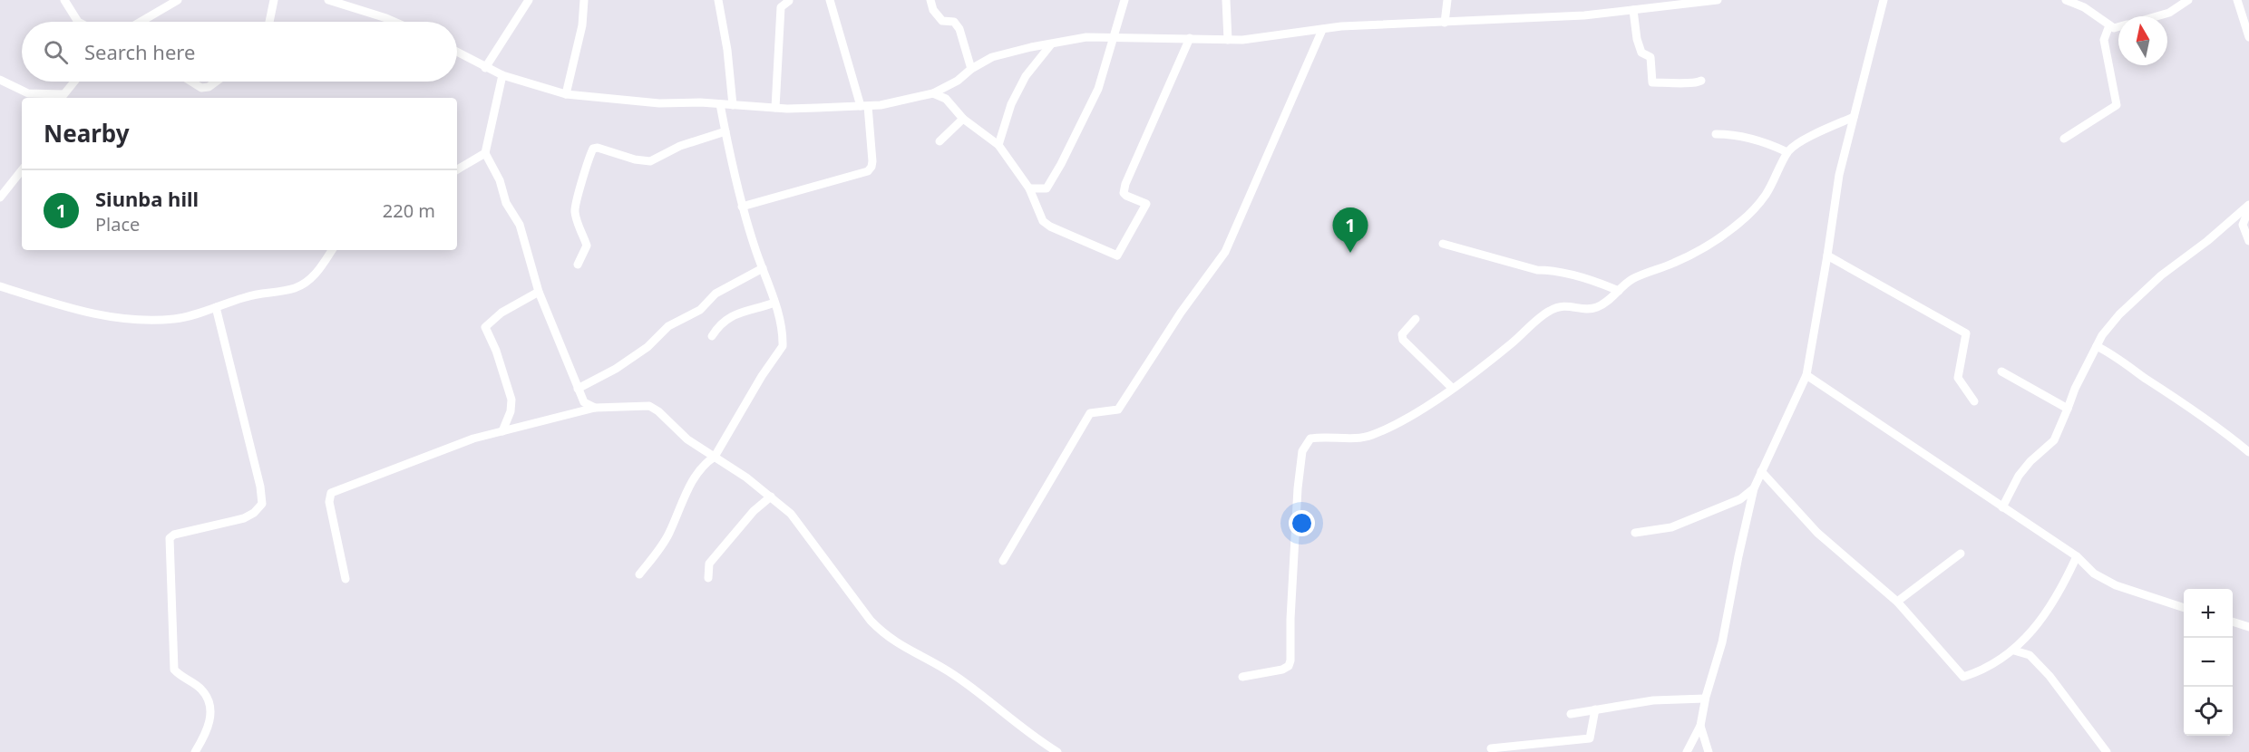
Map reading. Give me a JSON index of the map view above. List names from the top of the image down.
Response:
{
  "north": "top",
  "page": {
    "search": "Search here",
    "heading": "Nearby",
    "list": [
      {
        "mark": "1",
        "name": "Siunba hill",
        "note": "Place",
        "value": "220 m"
      }
    ],
    "pins": "1",
    "map_buttons": ["+", "−"]
  }
}
